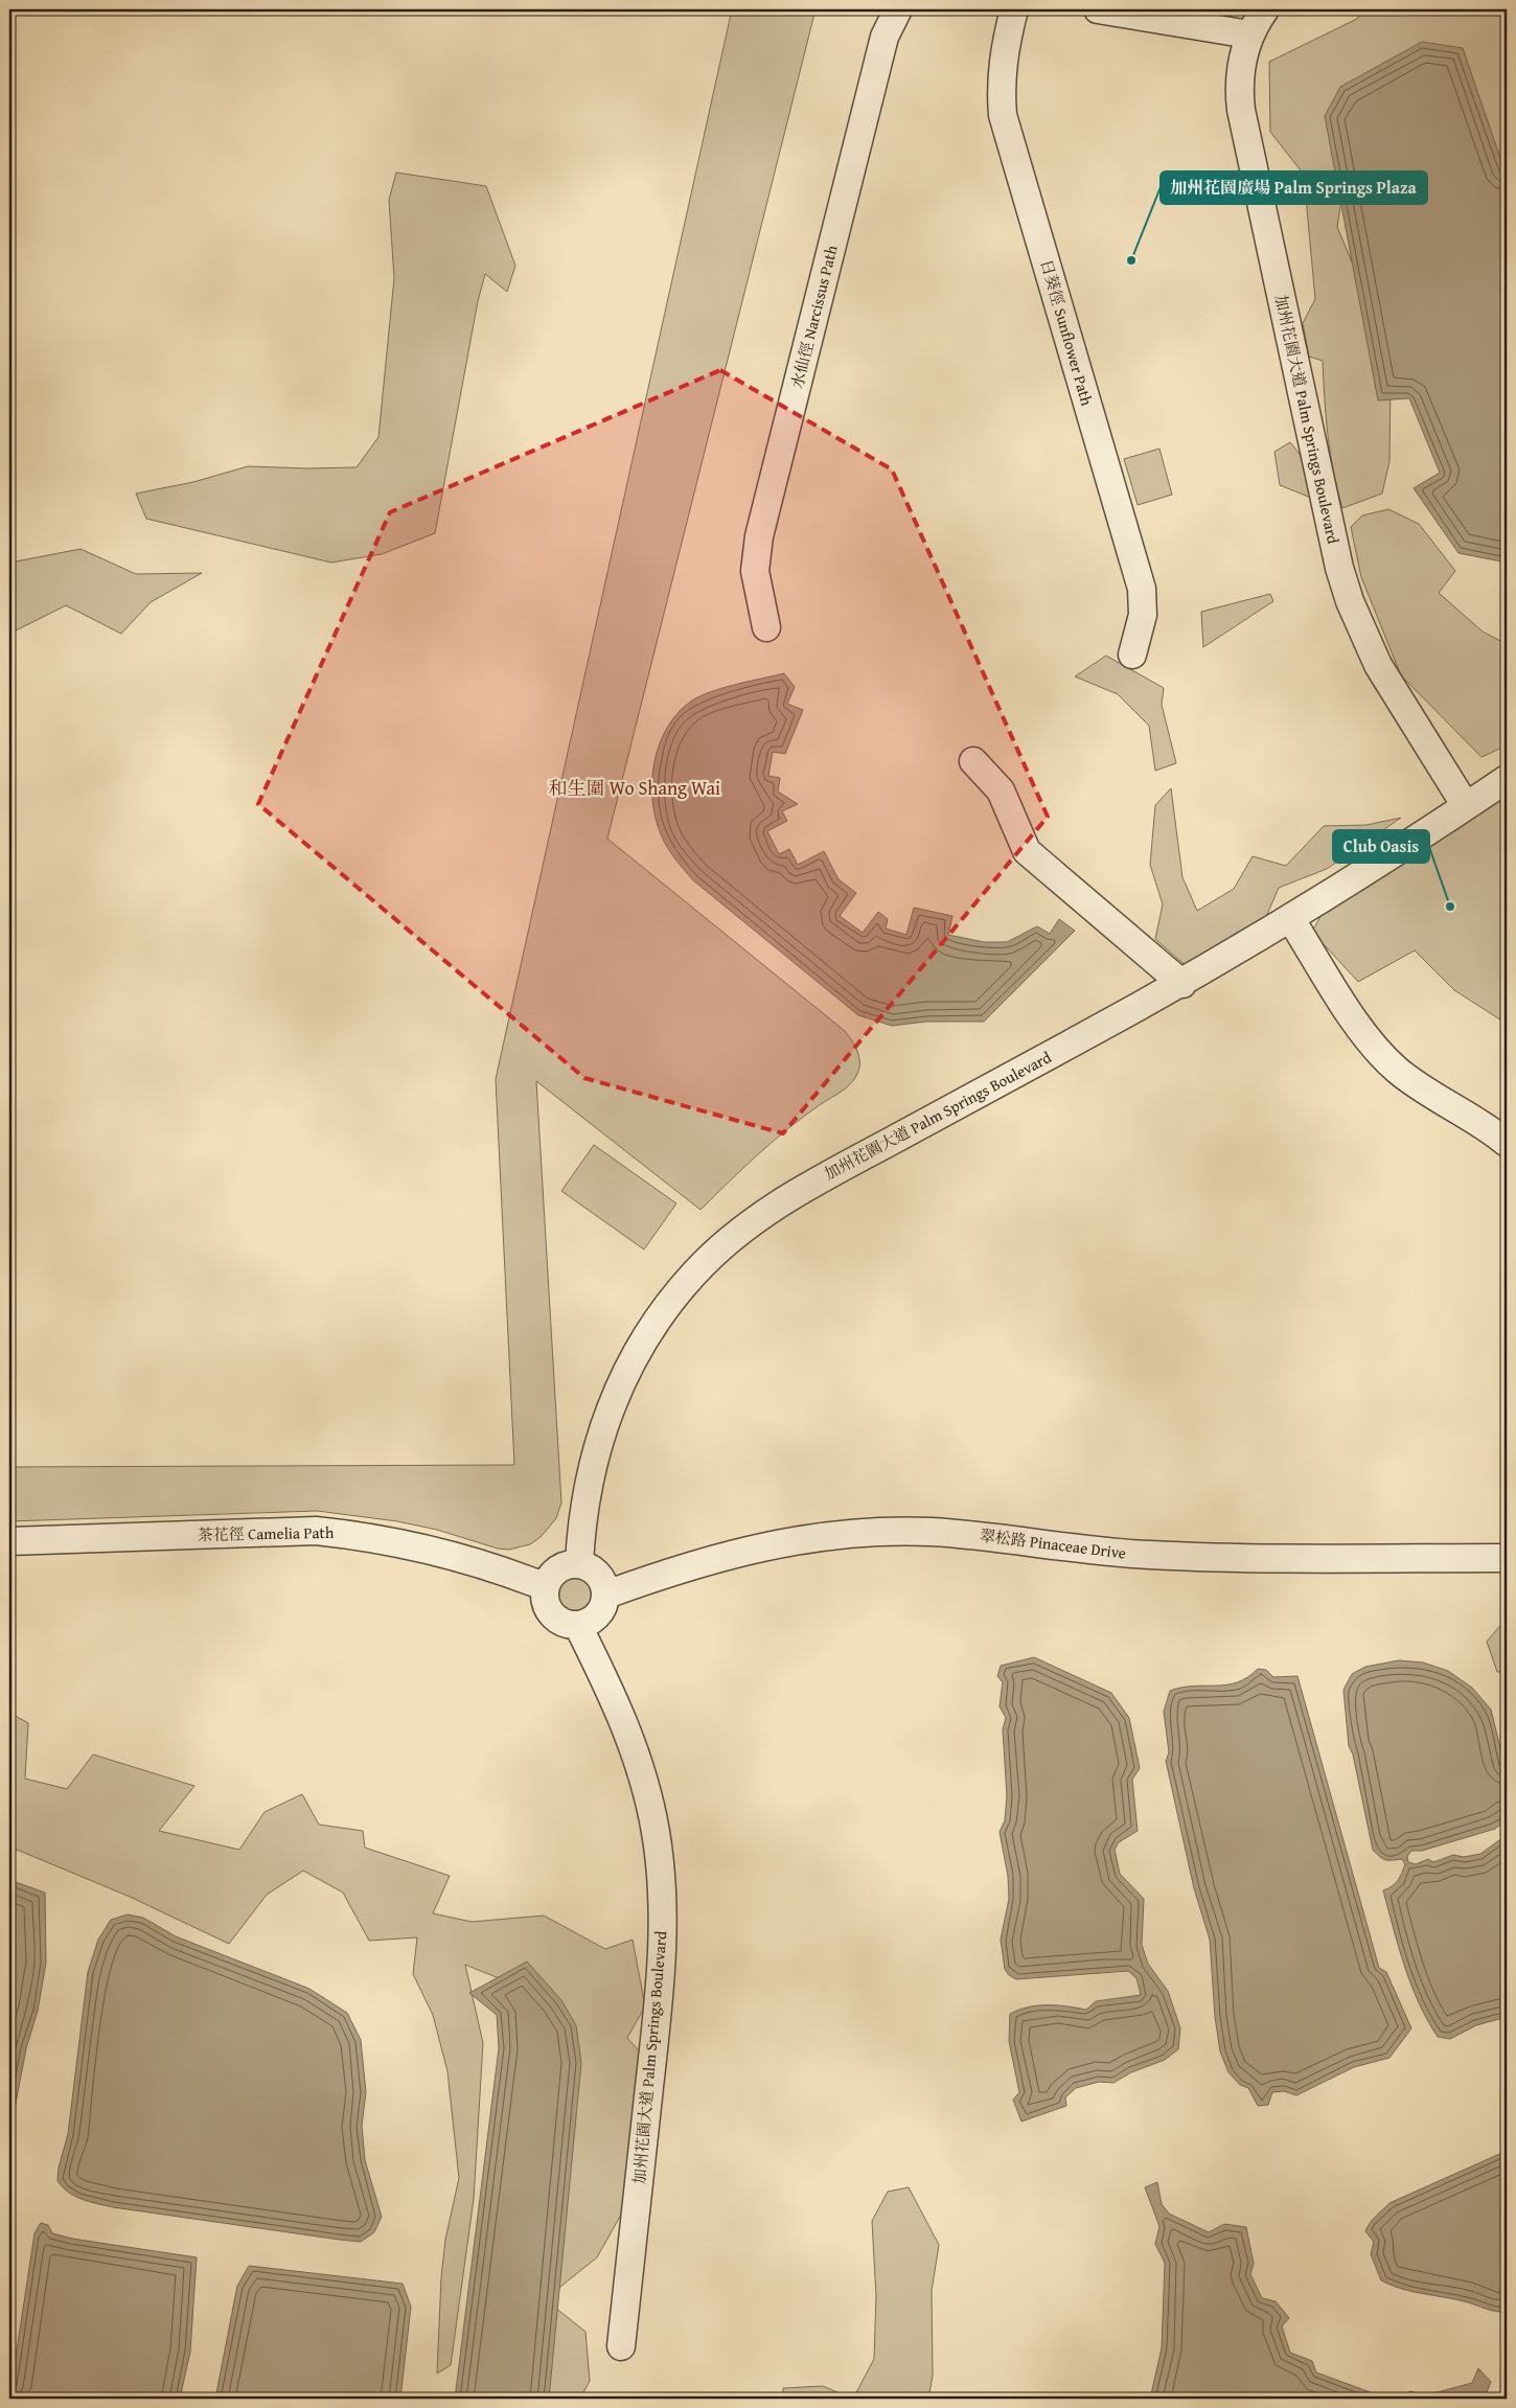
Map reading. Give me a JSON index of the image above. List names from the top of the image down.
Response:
{
  "streets": {
    "street": [
      "水仙徑 Narcissus Path",
      "日葵徑 Sunflower Path",
      "加州花園大道 Palm Springs Boulevard",
      "茶花徑 Camelia Path",
      "翠松路 Pinaceae Drive"
    ]
  },
  "crossings": [
    ["加州花園大道 Palm Springs Boulevard", "茶花徑 Camelia Path"],
    ["加州花園大道 Palm Springs Boulevard", "翠松路 Pinaceae Drive"],
    ["茶花徑 Camelia Path", "翠松路 Pinaceae Drive"]
  ],
  "districts": ["和生圍 Wo Shang Wai"],
  "places": ["加州花園廣場 Palm Springs Plaza", "Club Oasis"]
}
